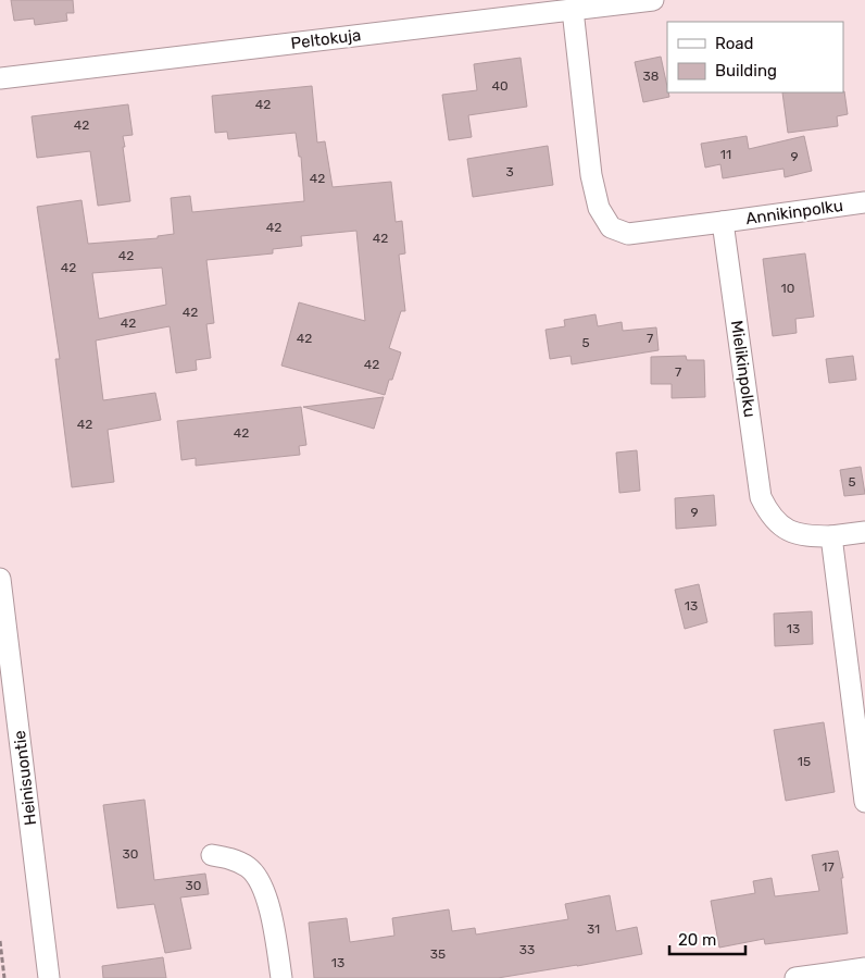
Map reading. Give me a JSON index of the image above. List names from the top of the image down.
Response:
{
  "streets": {
    "street": [
      "Peltokuja",
      "Annikinpolku",
      "Mielikinpolku",
      "Heinisuontie"
    ]
  },
  "crossings": [
    ["Annikinpolku", "Mielikinpolku"]
  ],
  "house_numbers": [
    "38",
    "40",
    "42",
    "42",
    "11",
    "9",
    "3",
    "42",
    "42",
    "42",
    "42",
    "42",
    "10",
    "42",
    "42",
    "42",
    "7",
    "5",
    "42",
    "7",
    "42",
    "42",
    "5",
    "9",
    "13",
    "13",
    "15",
    "30",
    "17",
    "30",
    "31",
    "33",
    "35",
    "13"
  ],
  "legend": ["Road", "Building"],
  "scale_bar": "20 m"
}
